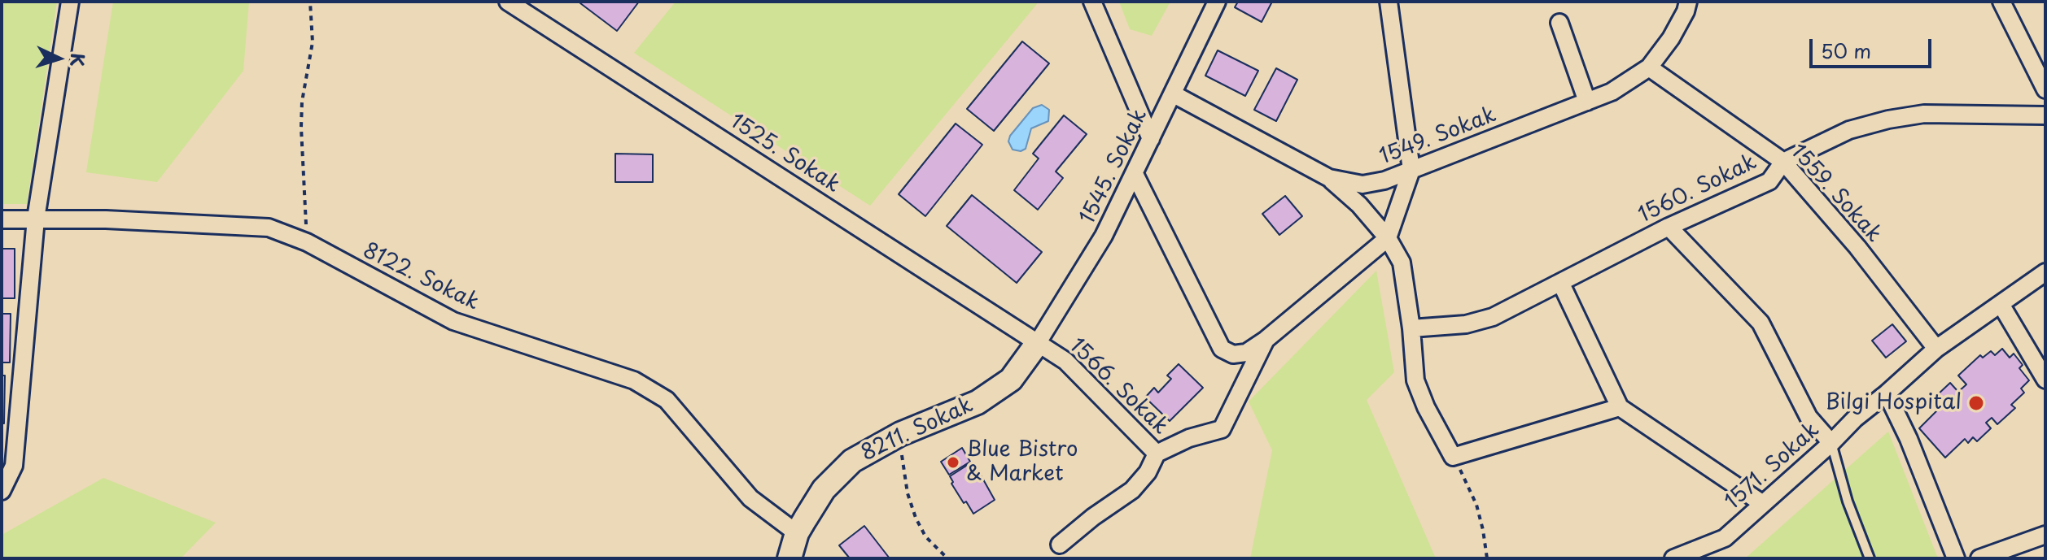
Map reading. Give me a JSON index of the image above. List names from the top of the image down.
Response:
{
  "streets": {
    "street": [
      "1549. Sokak",
      "1525. Sokak",
      "1545. Sokak",
      "1560. Sokak",
      "1559. Sokak",
      "8122. Sokak",
      "1566. Sokak",
      "8211. Sokak",
      "1571. Sokak"
    ]
  },
  "crossings": [
    ["1549. Sokak", "1545. Sokak"],
    ["1549. Sokak", "1559. Sokak"],
    ["1525. Sokak", "1545. Sokak"],
    ["1525. Sokak", "1566. Sokak"],
    ["1525. Sokak", "8211. Sokak"],
    ["1545. Sokak", "1566. Sokak"],
    ["1545. Sokak", "8211. Sokak"],
    ["1560. Sokak", "1559. Sokak"],
    ["1559. Sokak", "1571. Sokak"],
    ["8122. Sokak", "8211. Sokak"],
    ["1566. Sokak", "8211. Sokak"]
  ],
  "places": ["Bilgi Hospital", "Blue Bistro & Market"],
  "scale_bar": "50 m",
  "north": "right"
}
